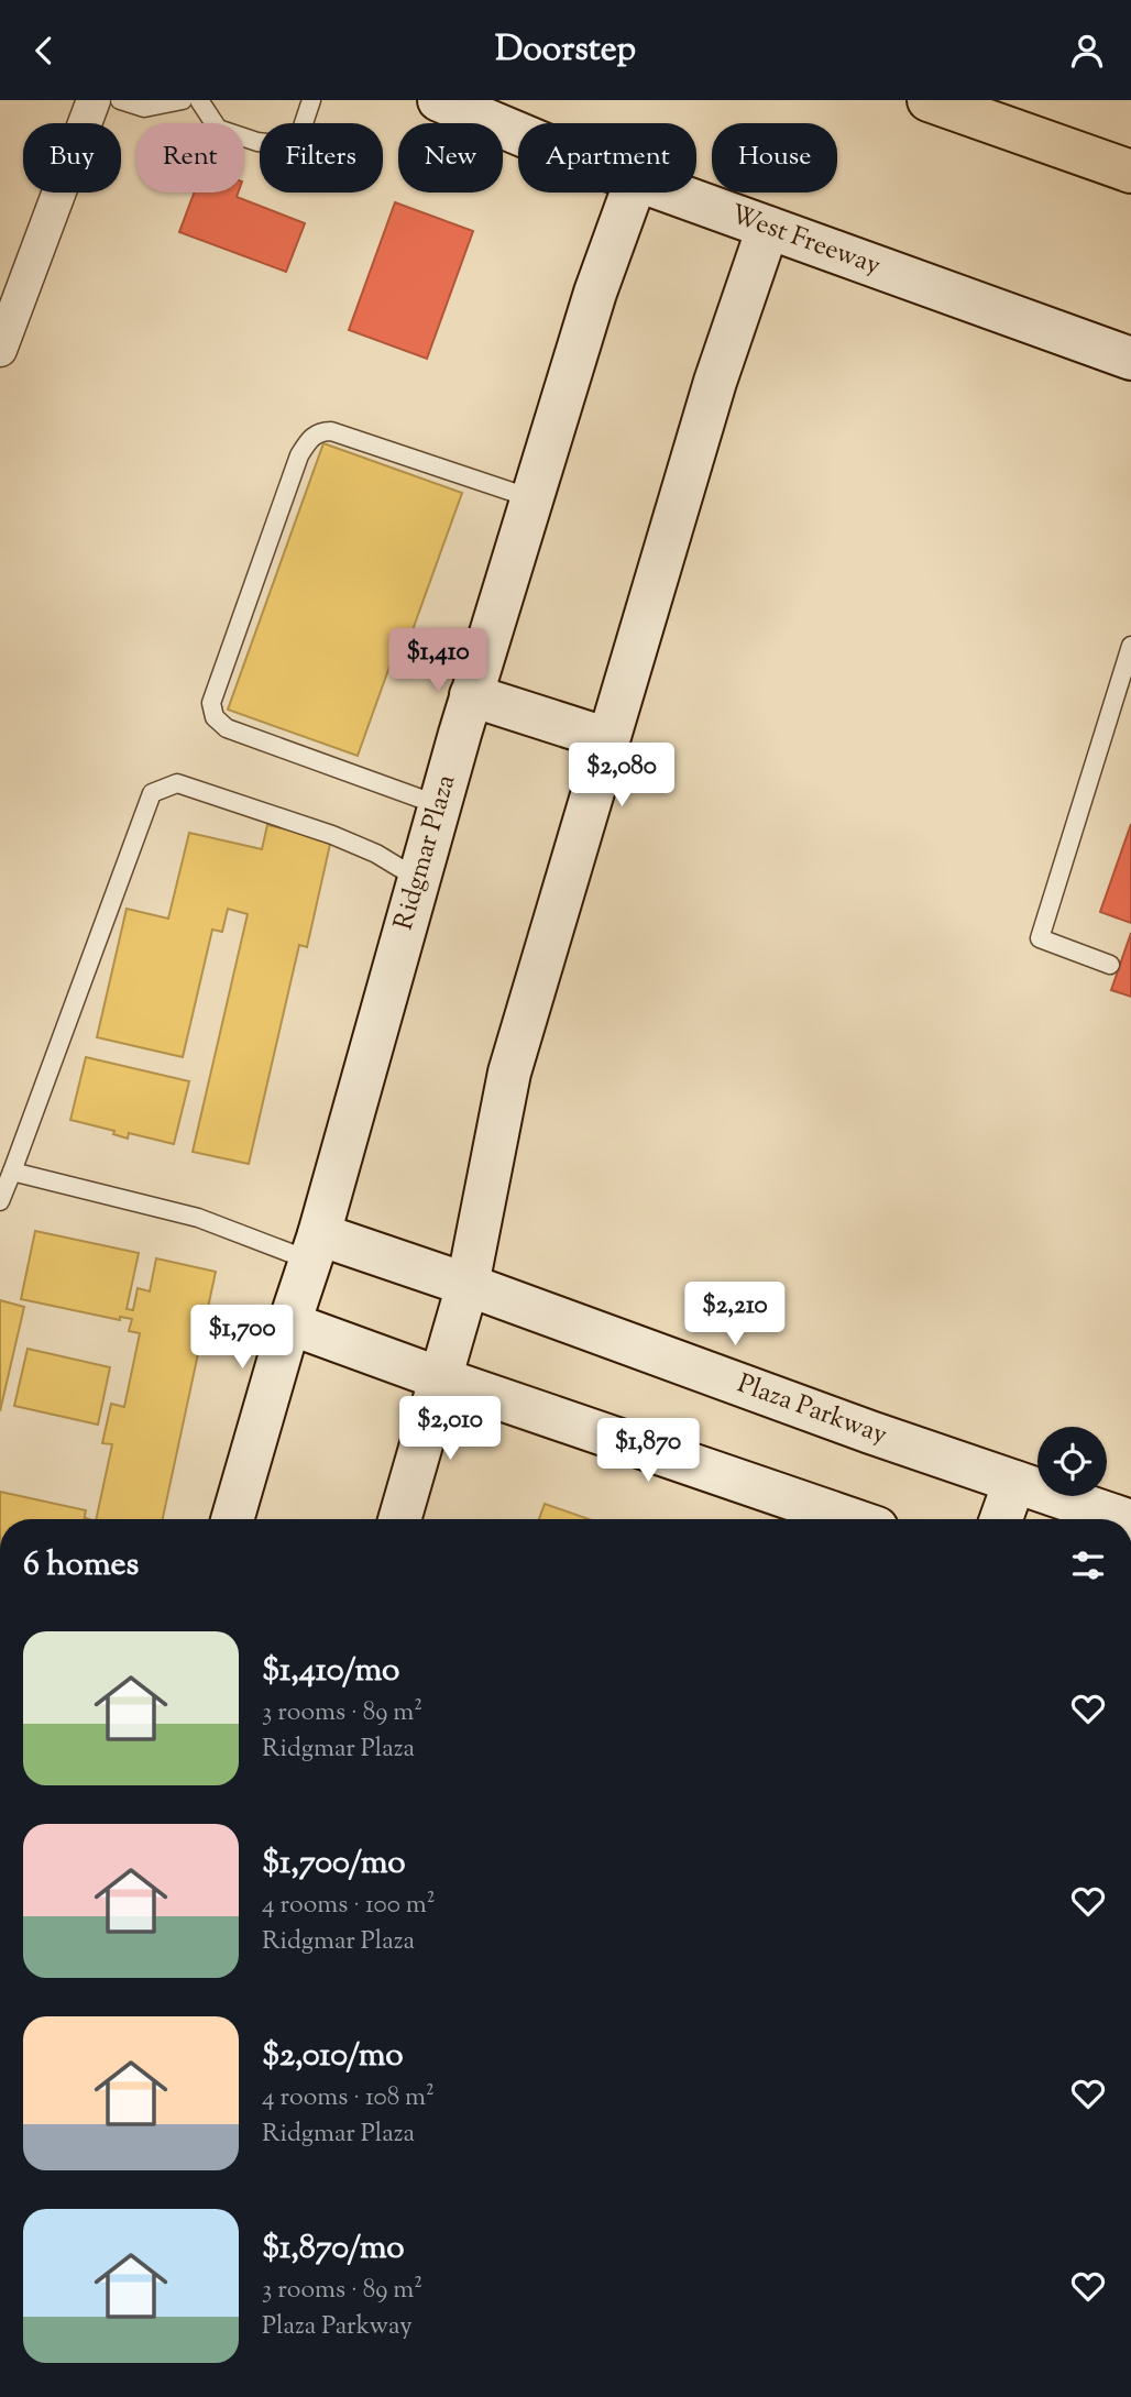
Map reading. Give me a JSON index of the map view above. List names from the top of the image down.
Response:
{
  "streets": {
    "street": ["West Freeway", "Ridgmar Plaza", "Plaza Parkway"]
  },
  "crossings": [
    ["Ridgmar Plaza", "Plaza Parkway"]
  ],
  "page": {
    "header": "Doorstep",
    "chip": [
      "Buy",
      "Rent",
      "Filters",
      "New",
      "Apartment",
      "House"
    ],
    "price": [
      "$1,410",
      "$2,080",
      "$2,210",
      "$1,700",
      "$2,010",
      "$1,870"
    ],
    "heading": "6 homes",
    "list": [
      {
        "name": "$1,410/mo",
        "note": "3 rooms · 89 m² · Ridgmar Plaza"
      },
      {
        "name": "$1,700/mo",
        "note": "4 rooms · 100 m² · Ridgmar Plaza"
      },
      {
        "name": "$2,010/mo",
        "note": "4 rooms · 108 m² · Ridgmar Plaza"
      },
      {
        "name": "$1,870/mo",
        "note": "3 rooms · 89 m² · Plaza Parkway"
      }
    ]
  }
}
